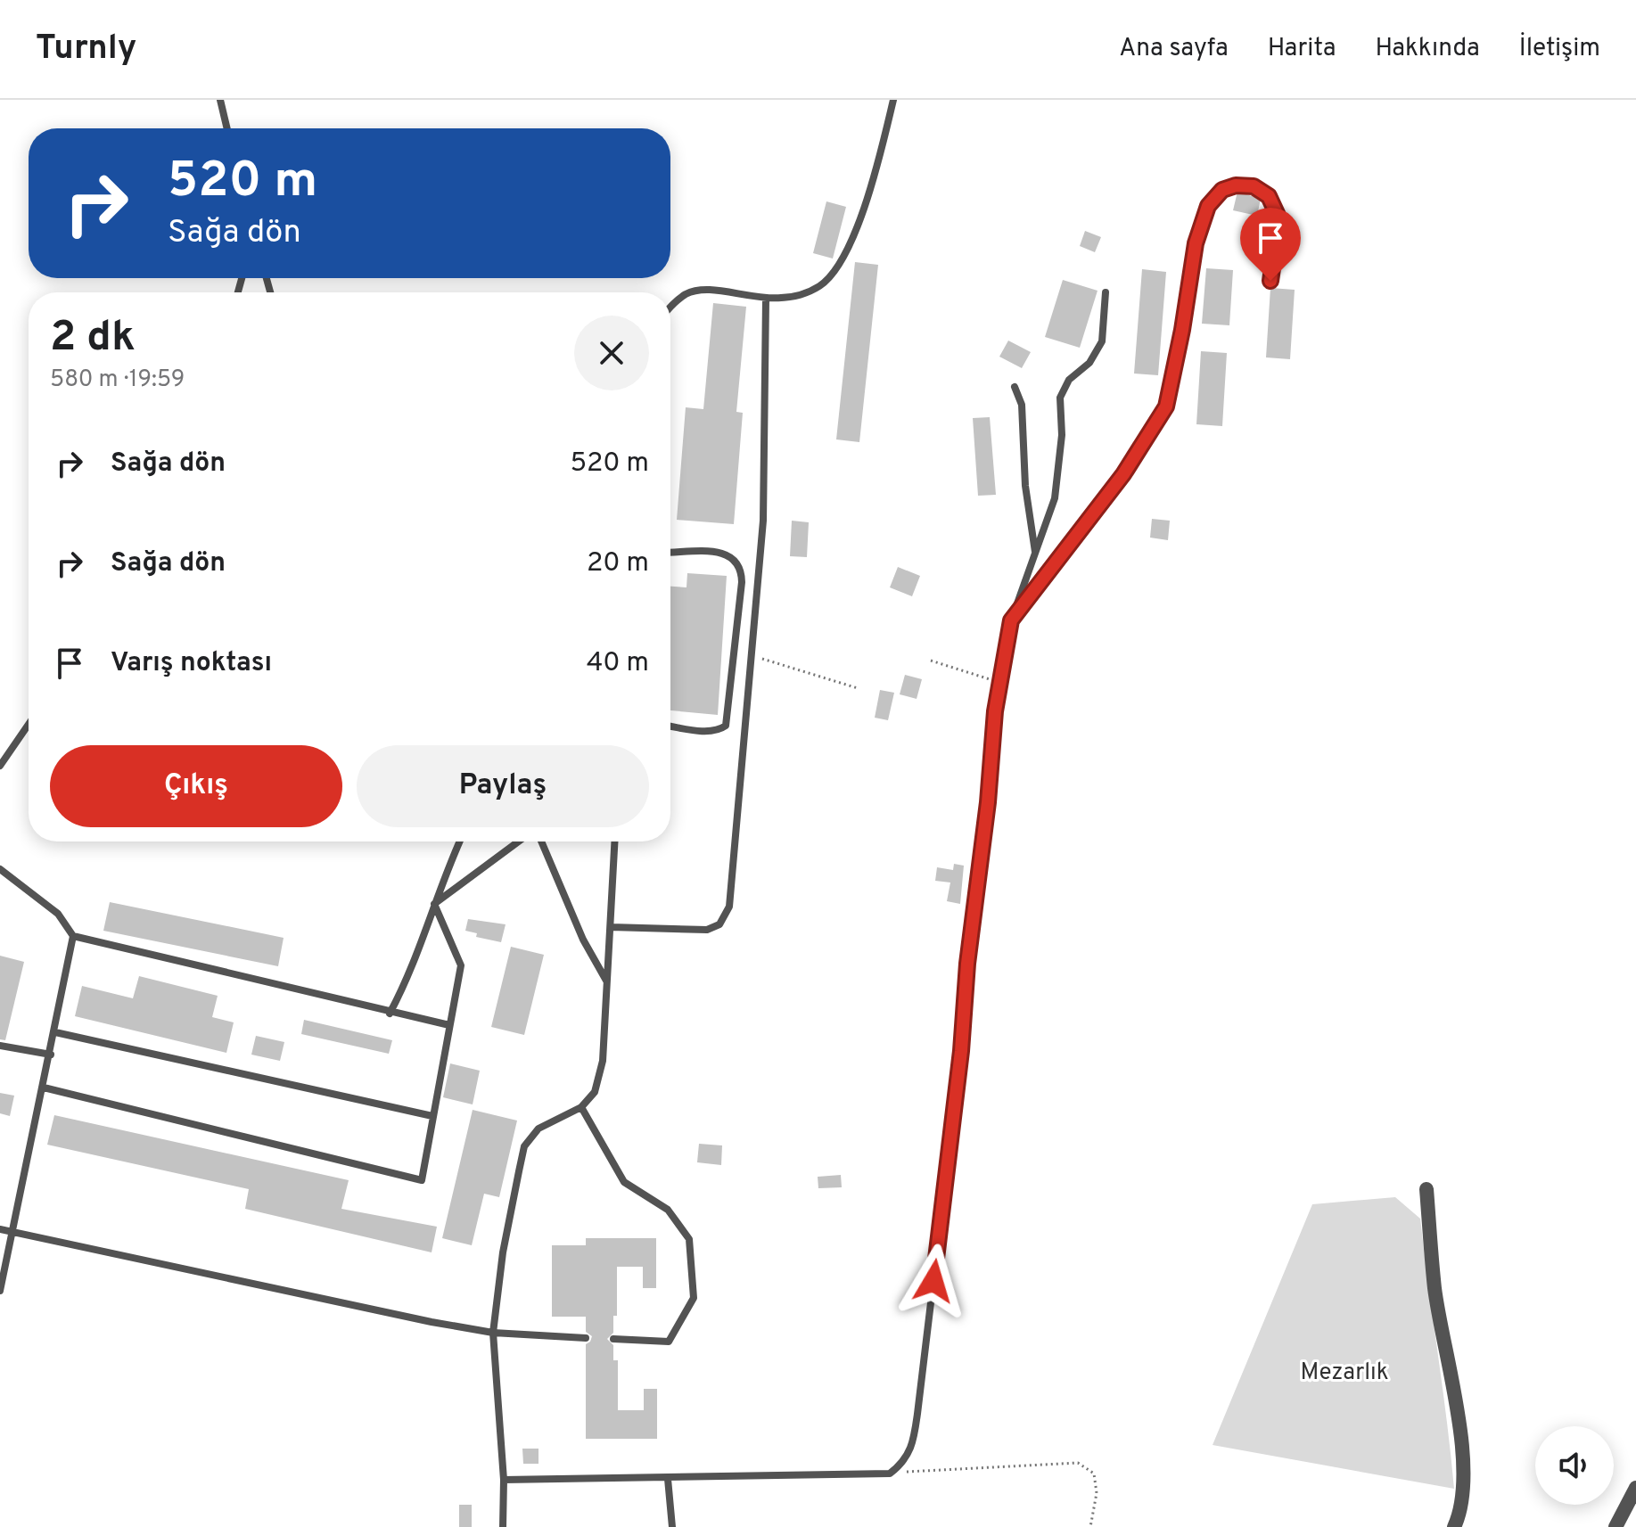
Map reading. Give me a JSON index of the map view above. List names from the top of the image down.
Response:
{
  "parks": ["Mezarlık"],
  "page": {
    "header": "Turnly",
    "nav": [
      "Ana sayfa",
      "Harita",
      "Hakkında",
      "İletişim"
    ],
    "turn": ["520 m", "Sağa dön"],
    "heading": ["2 dk", "580 m · 19:59"],
    "list": [
      {
        "name": "Sağa dön",
        "value": "520 m"
      },
      {
        "name": "Sağa dön",
        "value": "20 m"
      },
      {
        "name": "Varış noktası",
        "value": "40 m"
      }
    ],
    "buttons": ["Çıkış", "Paylaş"]
  }
}
